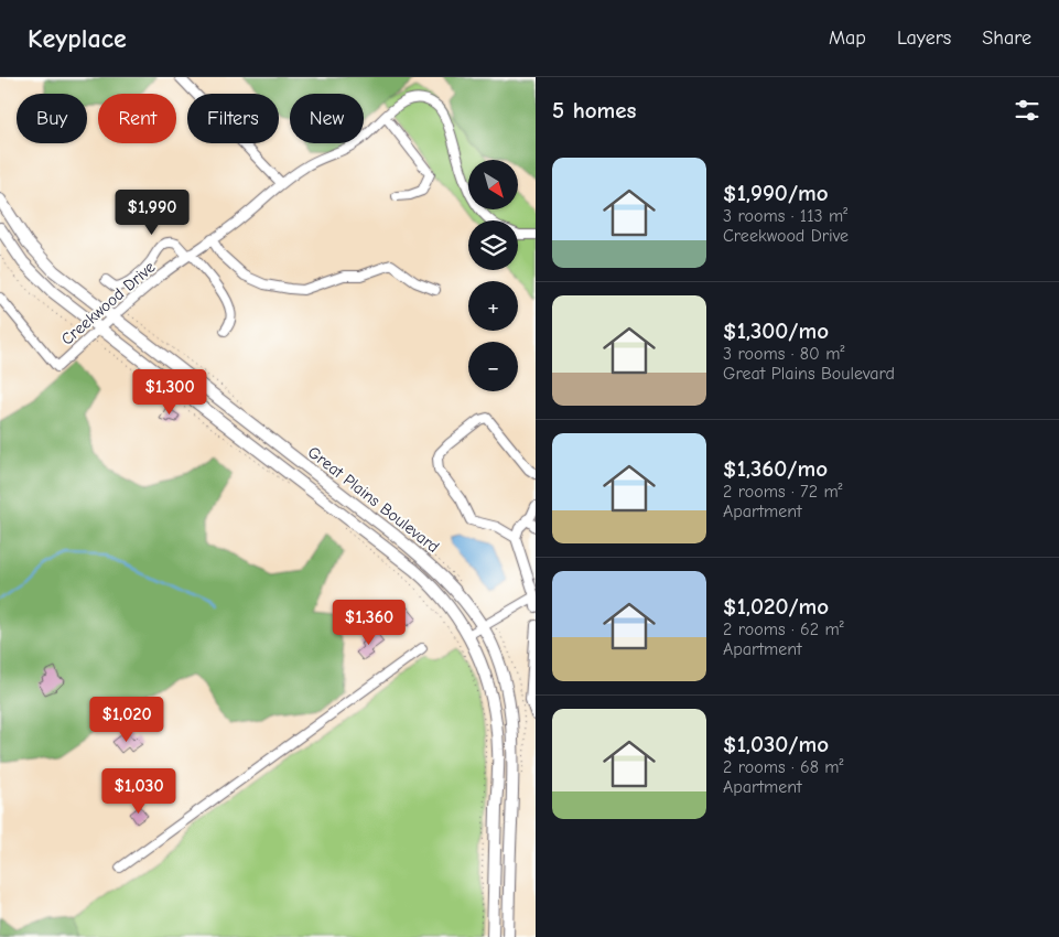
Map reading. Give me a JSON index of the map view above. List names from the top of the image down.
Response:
{
  "streets": {
    "main road": ["Great Plains Boulevard"],
    "street": ["Creekwood Drive"]
  },
  "crossings": [
    ["Creekwood Drive", "Great Plains Boulevard"]
  ],
  "north": "bottom right",
  "page": {
    "header": "Keyplace",
    "nav": ["Map", "Layers", "Share"],
    "heading": "5 homes",
    "chip": [
      "Buy",
      "Rent",
      "Filters",
      "New"
    ],
    "list": [
      {
        "name": "$1,990/mo",
        "note": "3 rooms · 113 m² · Creekwood Drive"
      },
      {
        "name": "$1,300/mo",
        "note": "3 rooms · 80 m² · Great Plains Boulevard"
      },
      {
        "name": "$1,360/mo",
        "note": "2 rooms · 72 m² · Apartment"
      },
      {
        "name": "$1,020/mo",
        "note": "2 rooms · 62 m² · Apartment"
      },
      {
        "name": "$1,030/mo",
        "note": "2 rooms · 68 m² · Apartment"
      }
    ],
    "map_buttons": ["+", "−"],
    "price": [
      "$1,990",
      "$1,300",
      "$1,360",
      "$1,020",
      "$1,030"
    ]
  }
}
